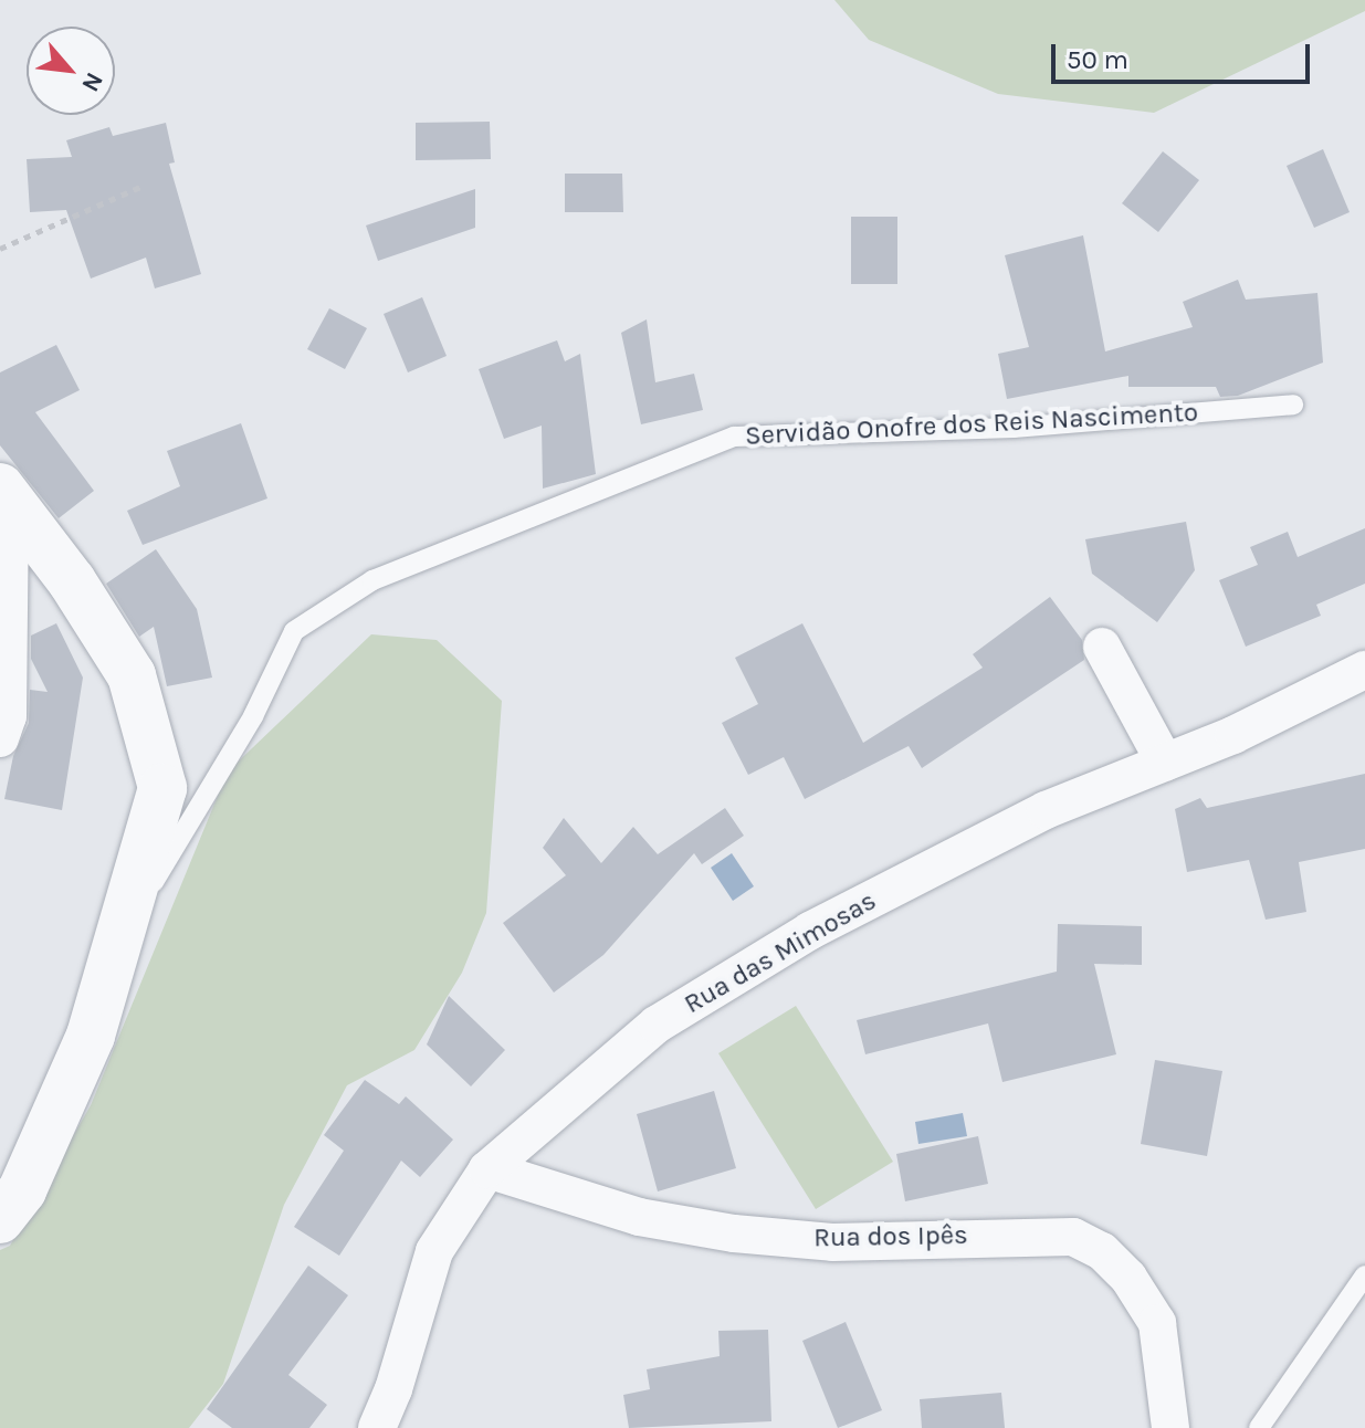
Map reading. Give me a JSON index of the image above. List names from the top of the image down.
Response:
{
  "streets": {
    "street": ["Rua das Mimosas", "Rua dos Ipês"],
    "lane": ["Servidão Onofre dos Reis Nascimento"]
  },
  "crossings": [
    ["Rua das Mimosas", "Rua dos Ipês"]
  ],
  "scale_bar": "50 m",
  "north": "bottom right"
}
